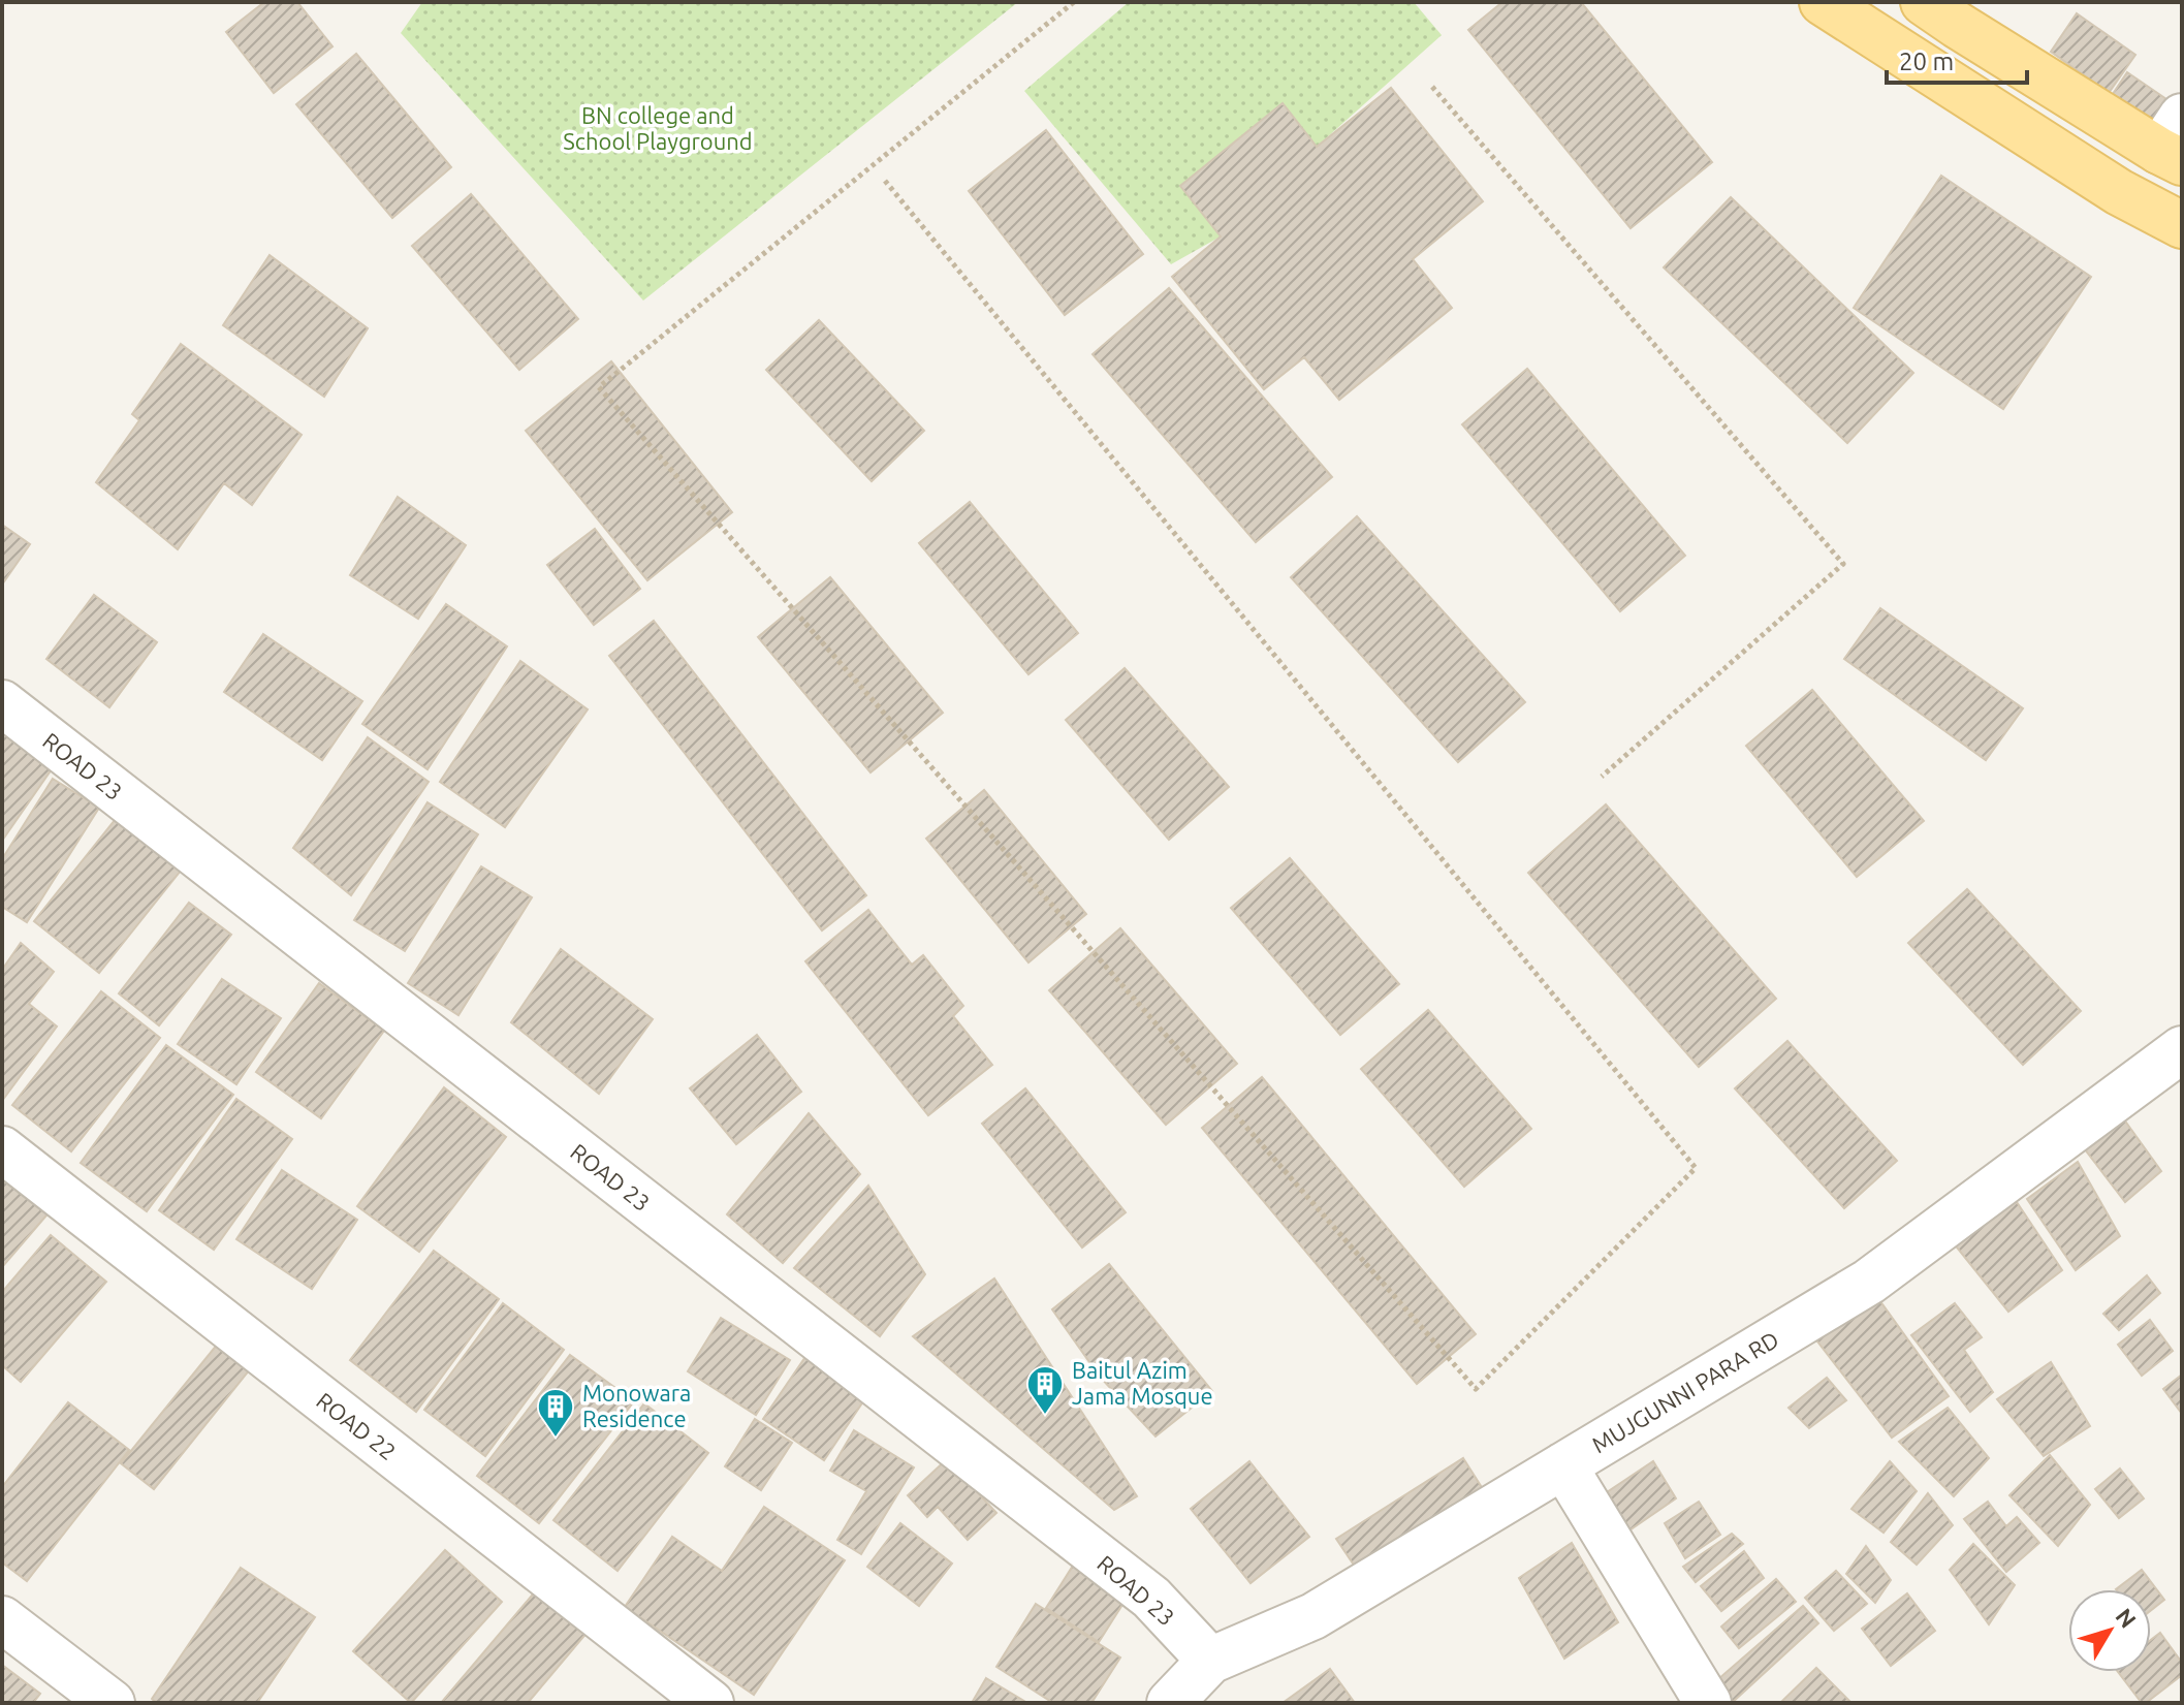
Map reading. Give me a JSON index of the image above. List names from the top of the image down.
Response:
{
  "streets": {
    "street": ["ROAD 23", "MUJGUNNI PARA RD", "ROAD 22"]
  },
  "crossings": [
    ["ROAD 23", "MUJGUNNI PARA RD"]
  ],
  "parks": ["BN college and School Playground"],
  "places": {
    "building": ["Baitul Azim Jama Mosque", "Monowara Residence"]
  },
  "scale_bar": "20 m",
  "north": "top right"
}
